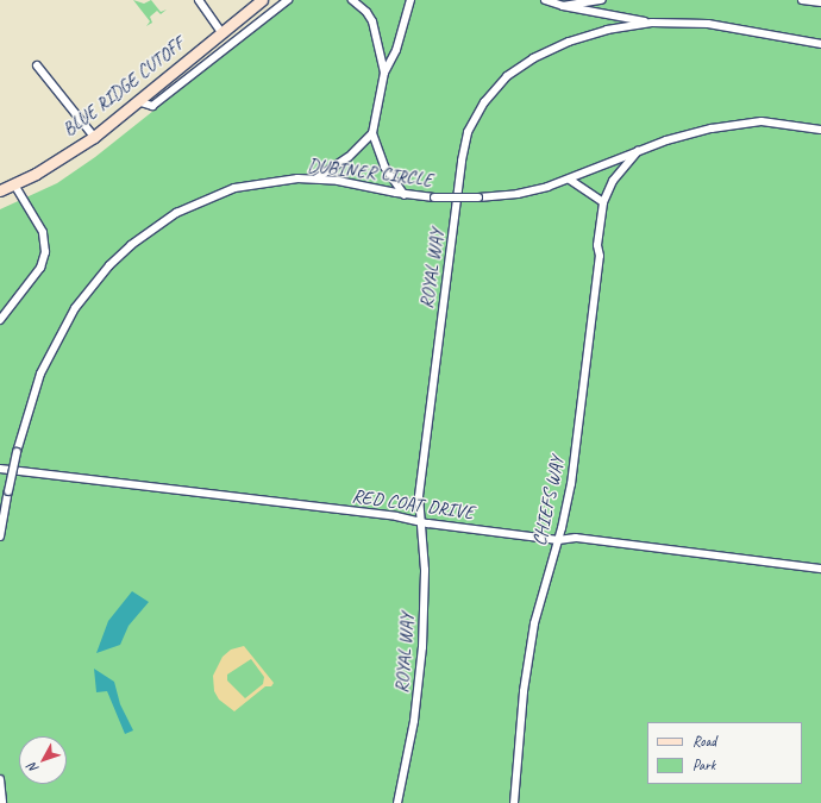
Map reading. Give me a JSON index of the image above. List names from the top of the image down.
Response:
{
  "streets": {
    "main road": ["BLUE RIDGE CUTOFF"],
    "street": [
      "DUBINER CIRCLE",
      "ROYAL WAY",
      "CHIEFS WAY",
      "RED COAT DRIVE"
    ]
  },
  "crossings": [
    ["DUBINER CIRCLE", "CHIEFS WAY"],
    ["ROYAL WAY", "RED COAT DRIVE"],
    ["CHIEFS WAY", "RED COAT DRIVE"]
  ],
  "legend": ["Road", "Park"],
  "north": "bottom left"
}
